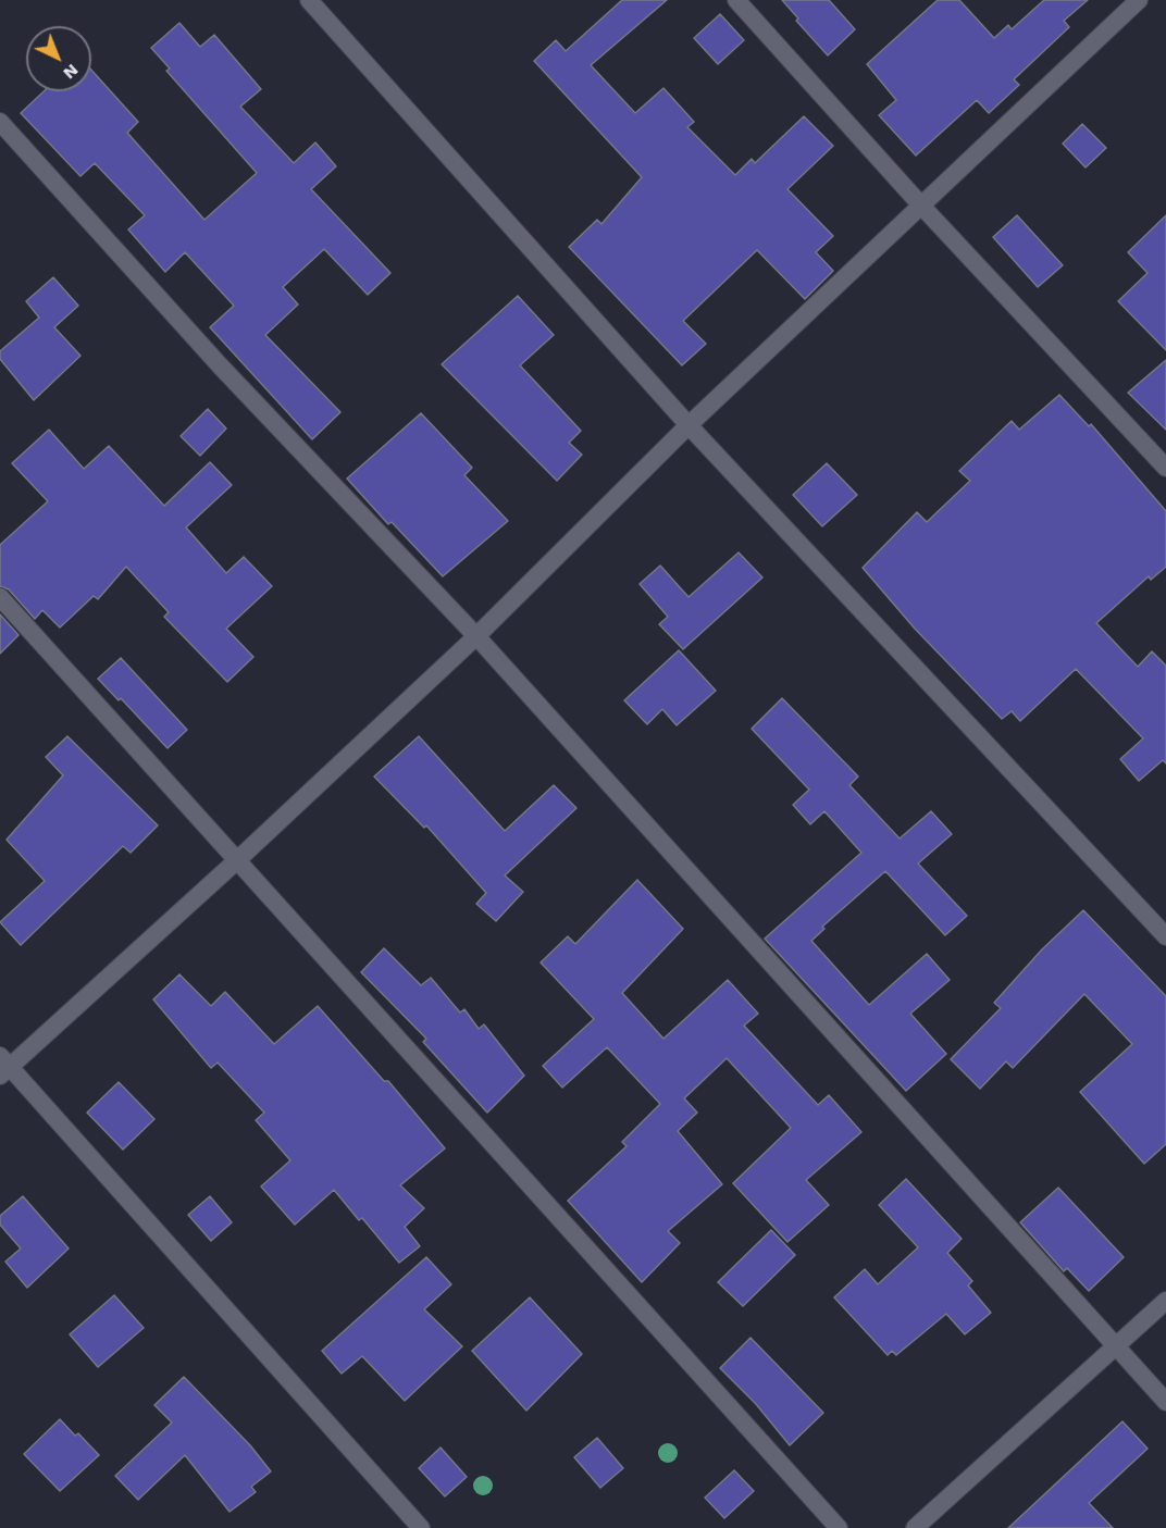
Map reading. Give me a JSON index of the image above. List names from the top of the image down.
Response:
{
  "north": "bottom right"
}
